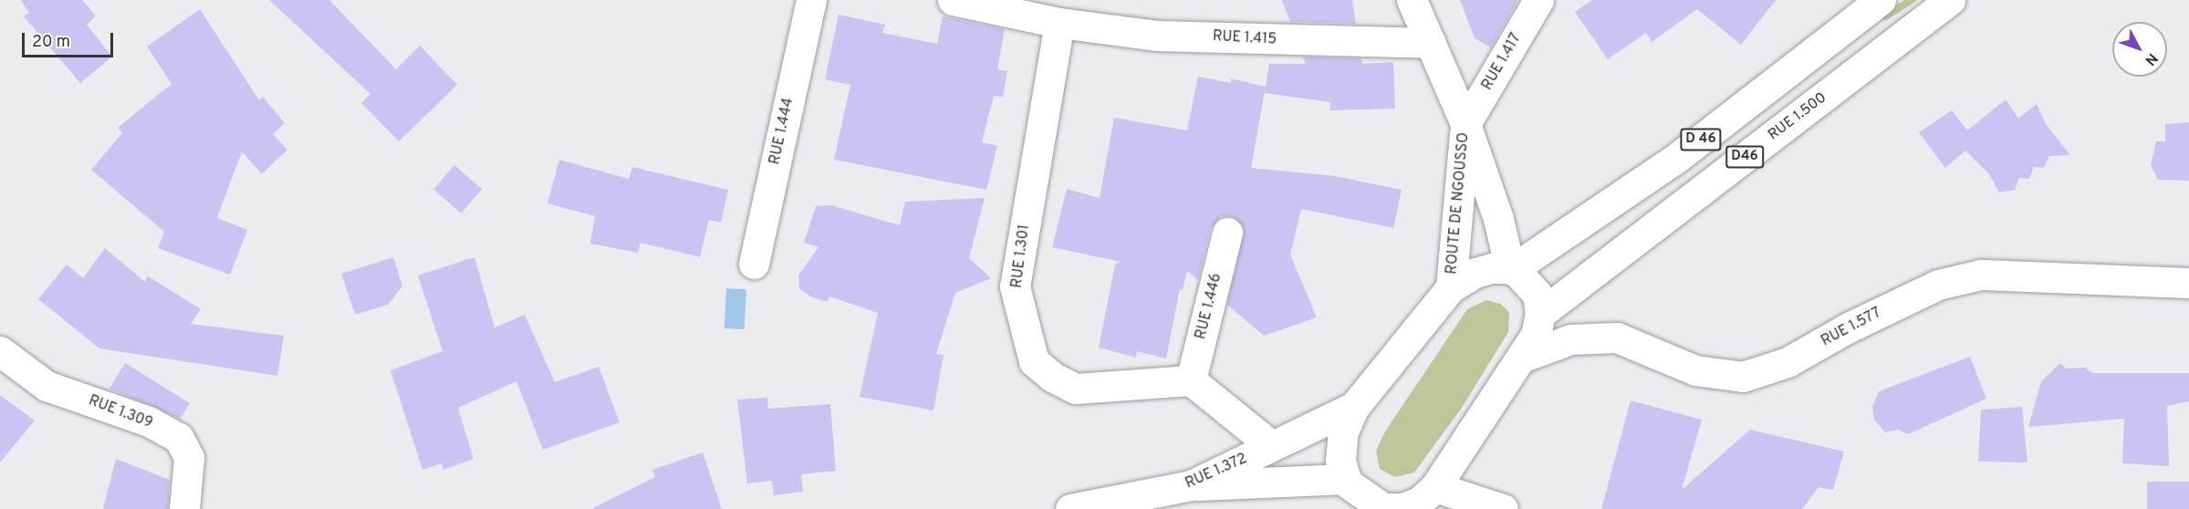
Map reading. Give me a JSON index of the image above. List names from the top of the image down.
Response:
{
  "streets": {
    "street": [
      "RUE 1.415",
      "RUE 1.417",
      "RUE 1.500",
      "RUE 1.444",
      "D 46",
      "D46",
      "ROUTE DE NGOUSSO",
      "RUE 1.301",
      "RUE 1.446",
      "RUE 1.577",
      "RUE 1.309",
      "RUE 1.372"
    ]
  },
  "crossings": [
    ["RUE 1.415", "ROUTE DE NGOUSSO"],
    ["RUE 1.415", "RUE 1.301"],
    ["RUE 1.417", "ROUTE DE NGOUSSO"],
    ["RUE 1.301", "RUE 1.446"]
  ],
  "scale_bar": "20 m",
  "north": "bottom right"
}
